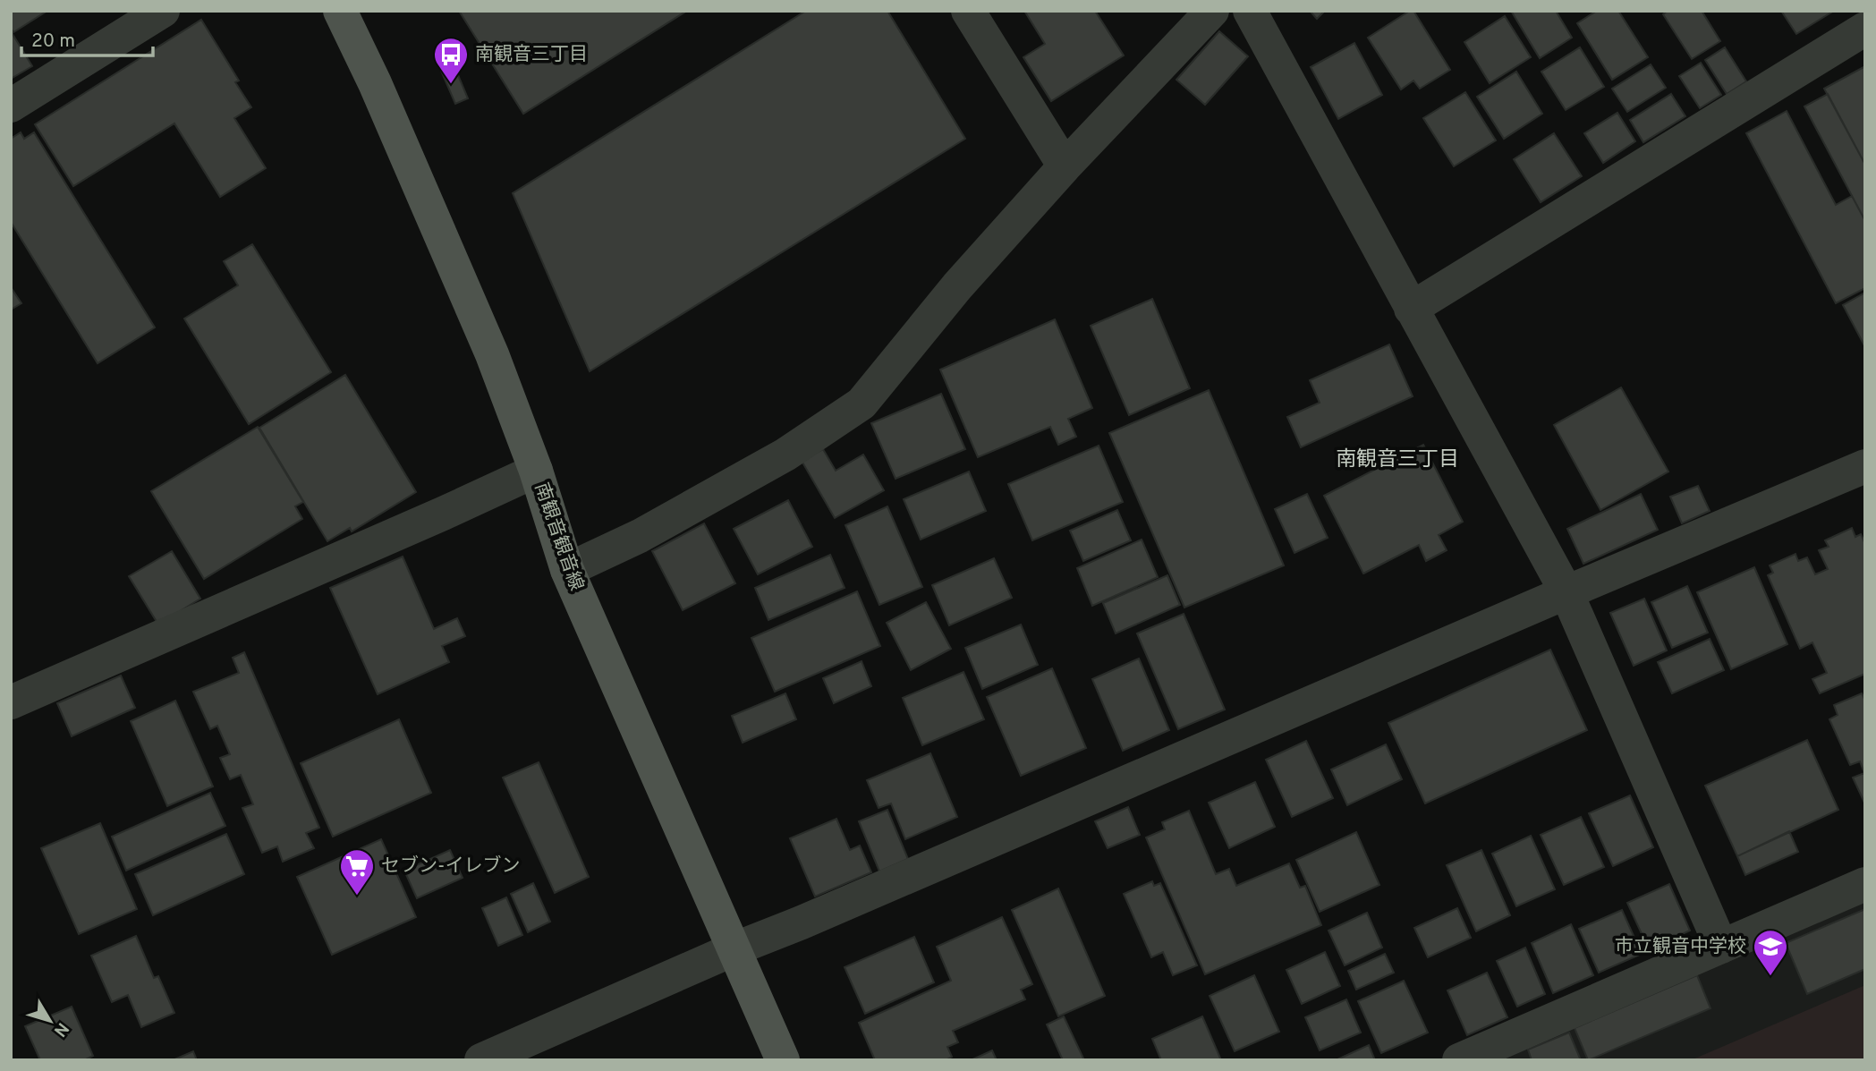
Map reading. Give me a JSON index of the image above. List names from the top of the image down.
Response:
{
  "streets": {
    "main road": ["南観音観音線"]
  },
  "districts": ["南観音三丁目"],
  "places": {
    "bus stop": ["南観音三丁目"],
    "supermarket": ["セブン-イレブン"],
    "school or university": ["市立観音中学校"]
  },
  "scale_bar": "20 m",
  "north": "bottom right"
}
